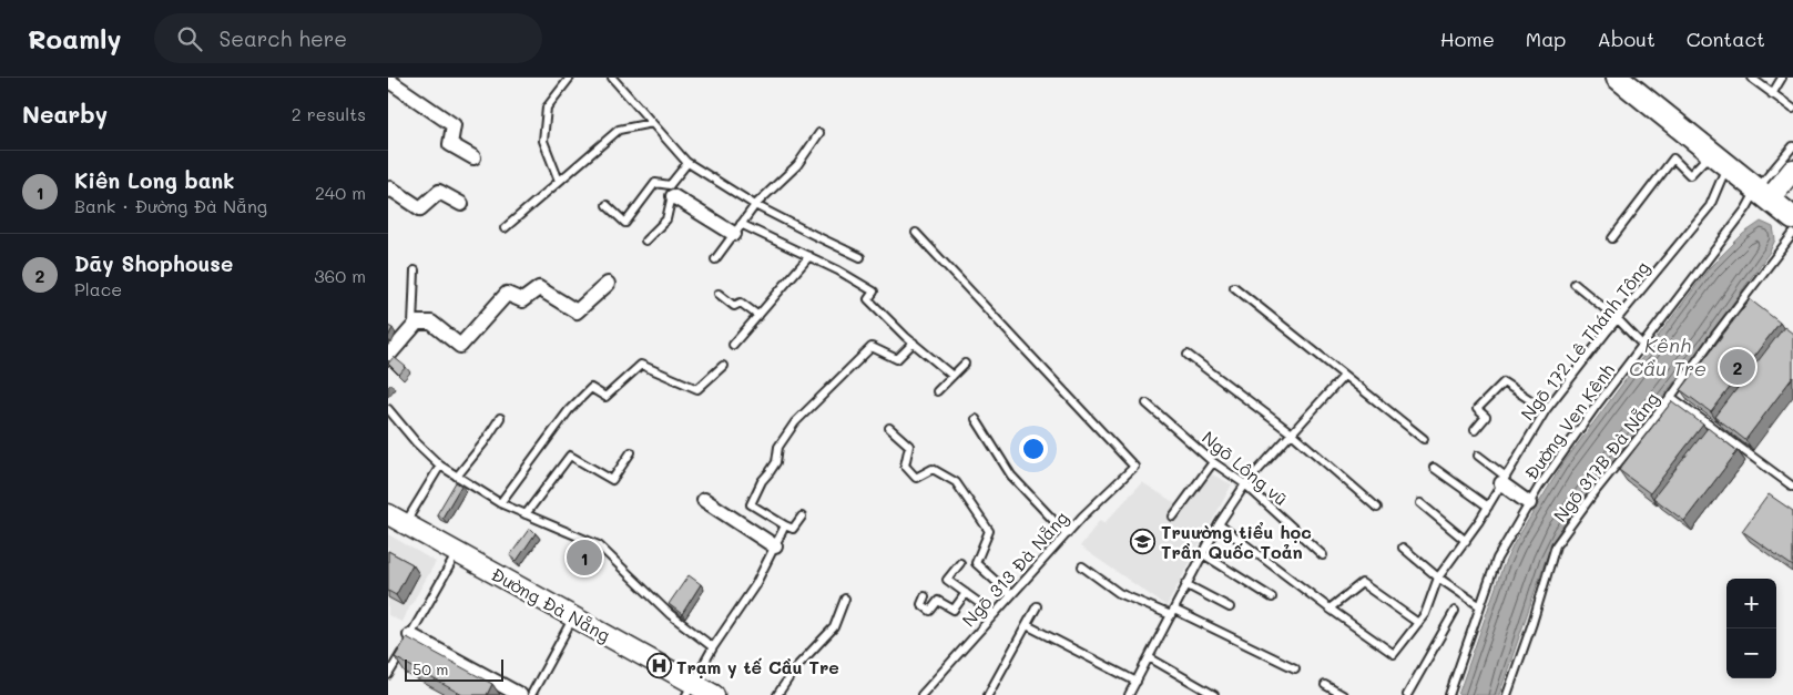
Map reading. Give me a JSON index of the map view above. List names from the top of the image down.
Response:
{
  "streets": {
    "main road": ["Đường Đà Nẵng"],
    "lane": [
      "Ngõ 172 Lê Thánh Tông",
      "Đường Ven Kênh",
      "Ngõ 317B Đà Nẵng",
      "Ngõ Lông vũ",
      "Ngõ 313 Đà Nẵng"
    ]
  },
  "water": ["Kênh Cầu Tre"],
  "places": {
    "school or university": ["Truường tiểu học Trần Quốc Toản"],
    "hospital": ["Trạm y tế Cầu Tre"]
  },
  "scale_bar": "50 m",
  "page": {
    "header": "Roamly",
    "search": "Search here",
    "nav": [
      "Home",
      "Map",
      "About",
      "Contact"
    ],
    "heading": ["Nearby", "2 results"],
    "list": [
      {
        "mark": "1",
        "name": "Kiên Long bank",
        "note": "Bank · Đường Đà Nẵng",
        "value": "240 m"
      },
      {
        "mark": "2",
        "name": "Dãy Shophouse",
        "note": "Place",
        "value": "360 m"
      }
    ],
    "pins": ["2", "1"],
    "map_buttons": ["+", "−"],
    "scale": "50 m"
  }
}
